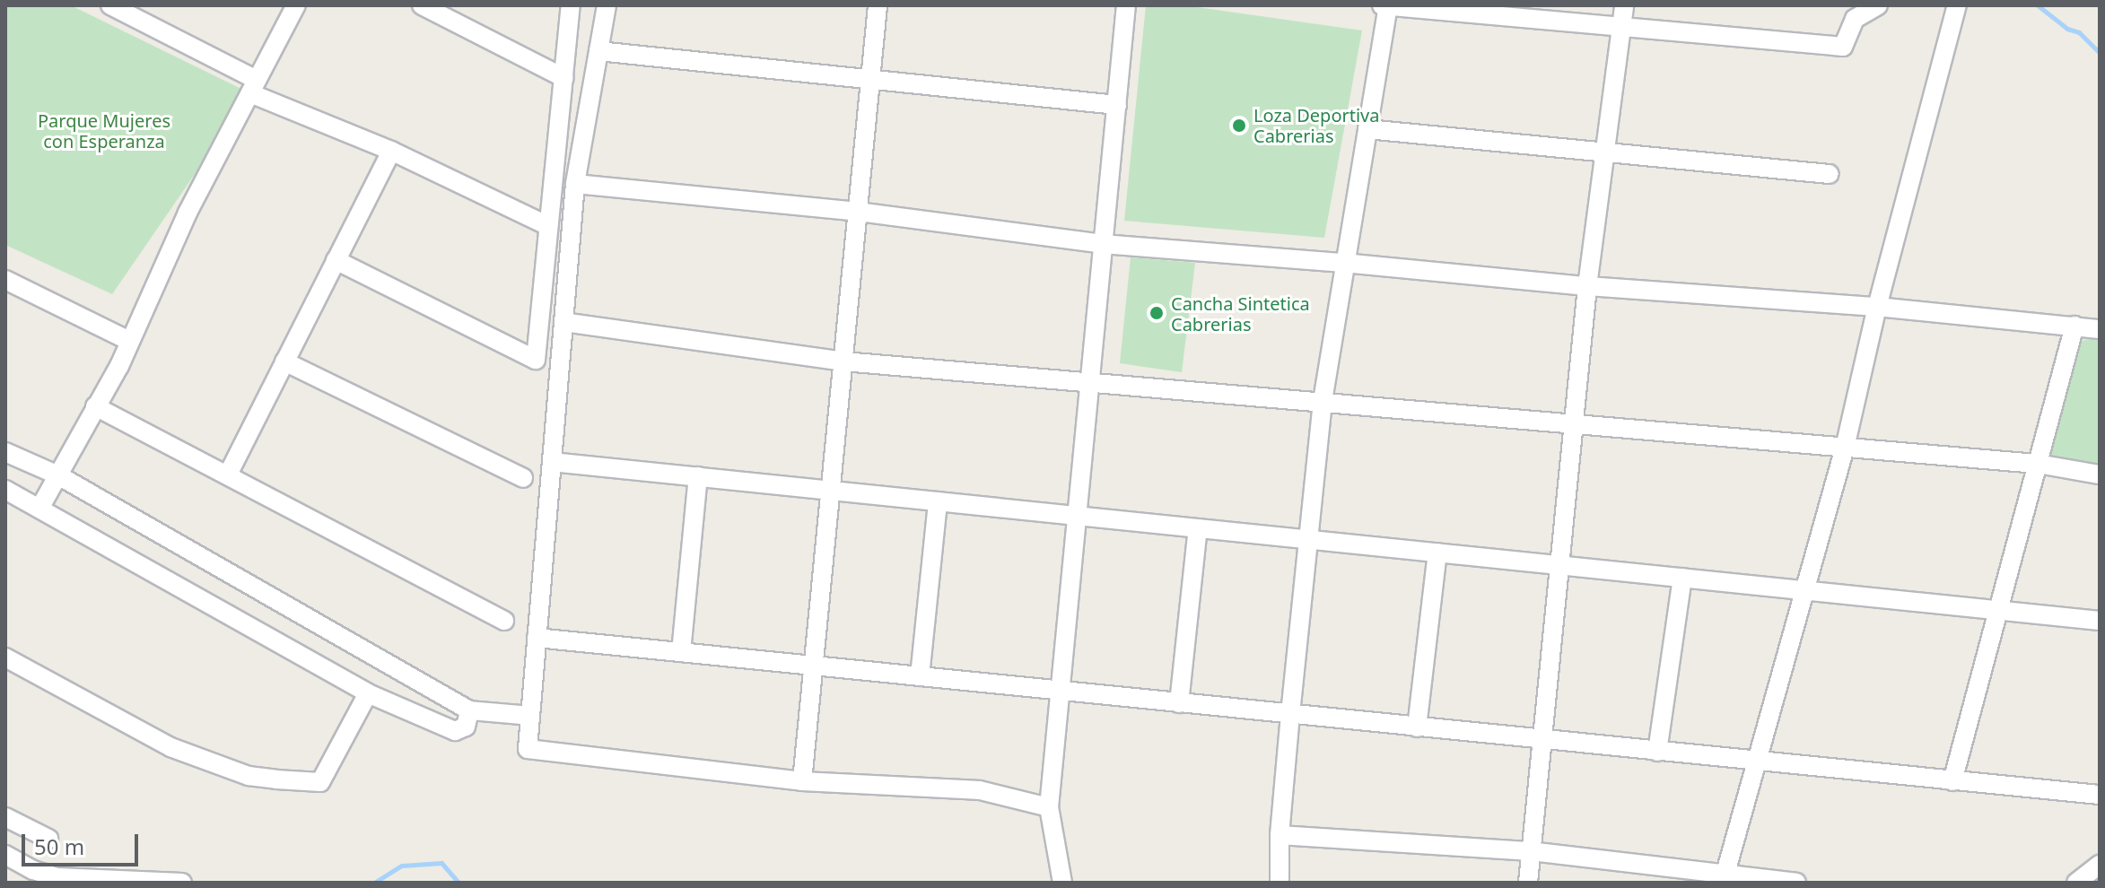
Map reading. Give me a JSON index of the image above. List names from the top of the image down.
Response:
{
  "parks": ["Parque Mujeres con Esperanza"],
  "places": ["Loza Deportiva Cabrerias", "Cancha Sintetica Cabrerias"],
  "scale_bar": "50 m"
}
